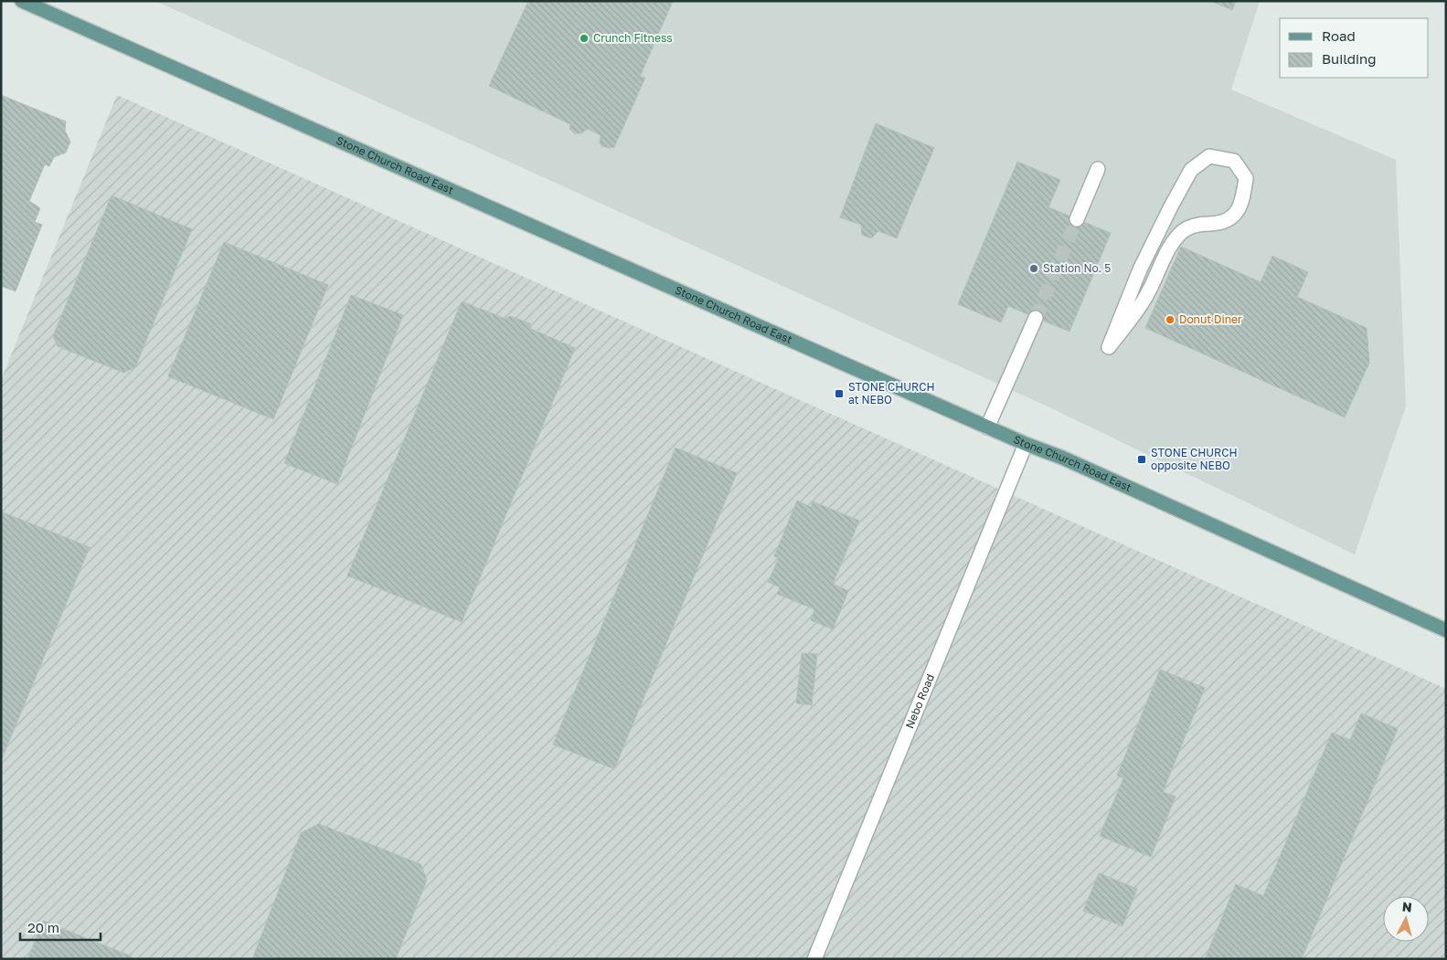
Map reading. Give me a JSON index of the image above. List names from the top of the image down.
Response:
{
  "streets": {
    "main road": ["Stone Church Road East"],
    "street": ["Nebo Road"]
  },
  "crossings": [
    ["Stone Church Road East", "Nebo Road"]
  ],
  "places": {
    "other": ["Crunch Fitness", "Station No. 5", "Donut Diner"],
    "transit": ["STONE CHURCH at NEBO", "STONE CHURCH opposite NEBO"]
  },
  "legend": ["Road", "Building"],
  "scale_bar": "20 m",
  "north": "top"
}
